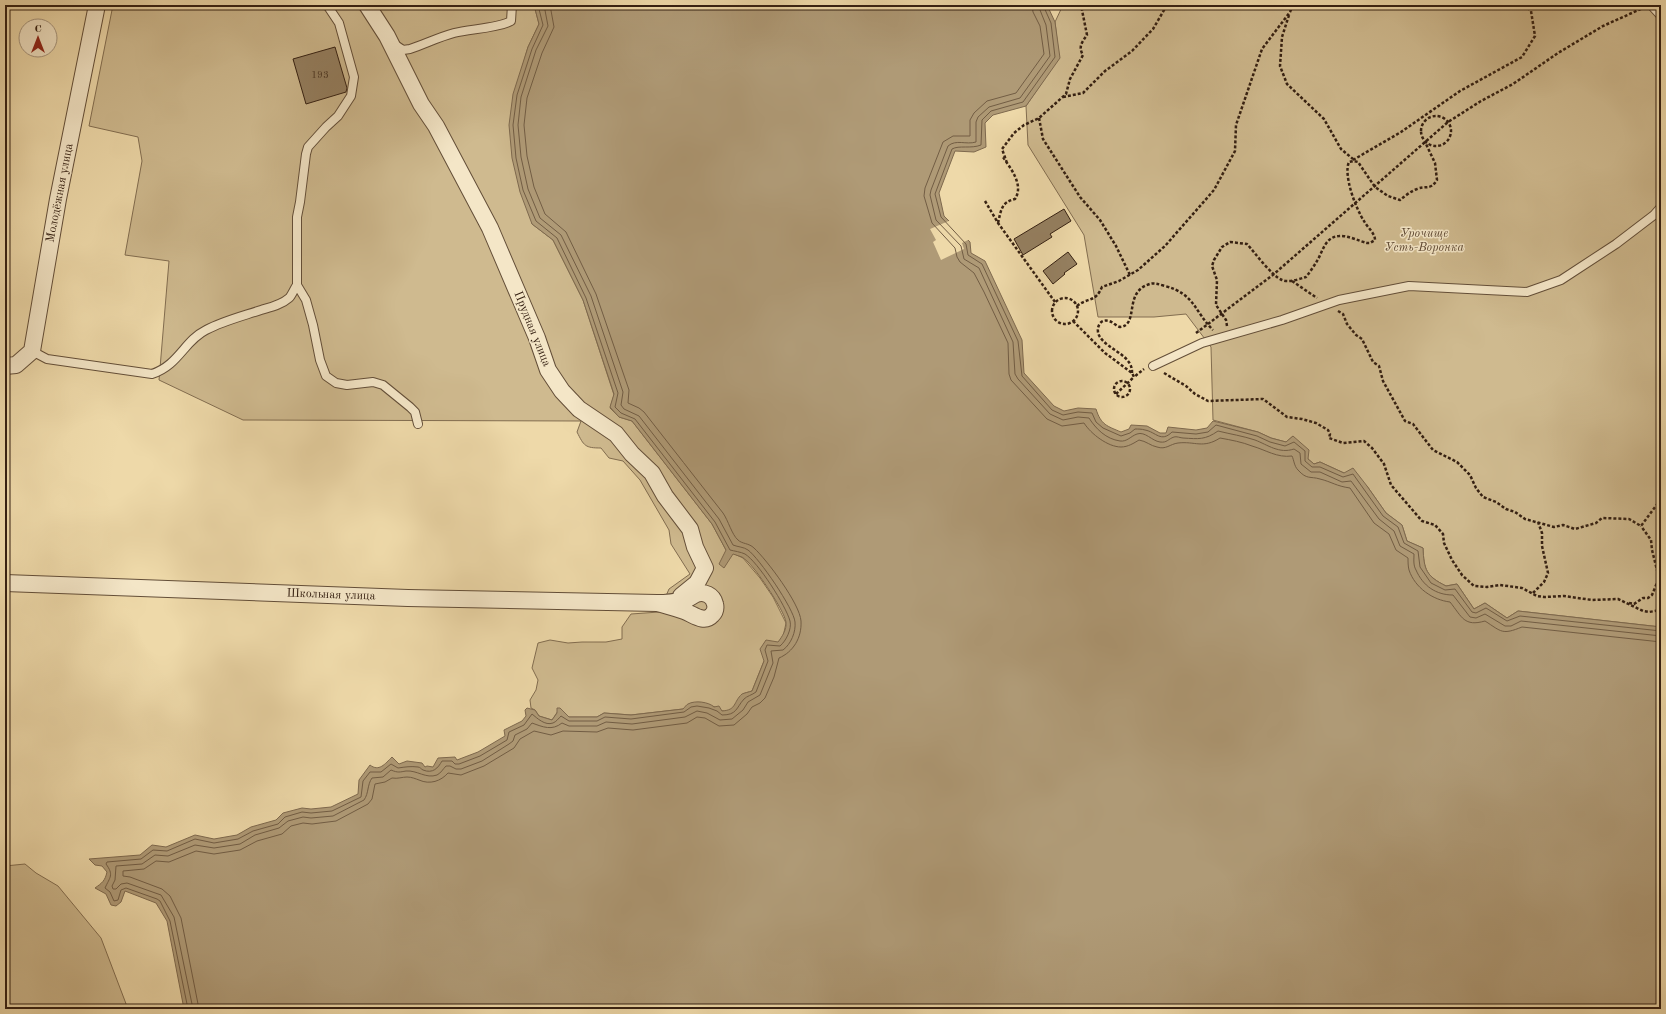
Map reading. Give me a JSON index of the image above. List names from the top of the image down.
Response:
{
  "streets": {
    "street": ["Молодёжная улица", "Прудная улица", "Школьная улица"]
  },
  "crossings": [
    ["Прудная улица", "Школьная улица"]
  ],
  "parks": ["Урочище Усть-Воронка"],
  "house_numbers": ["193"],
  "north": "top"
}
